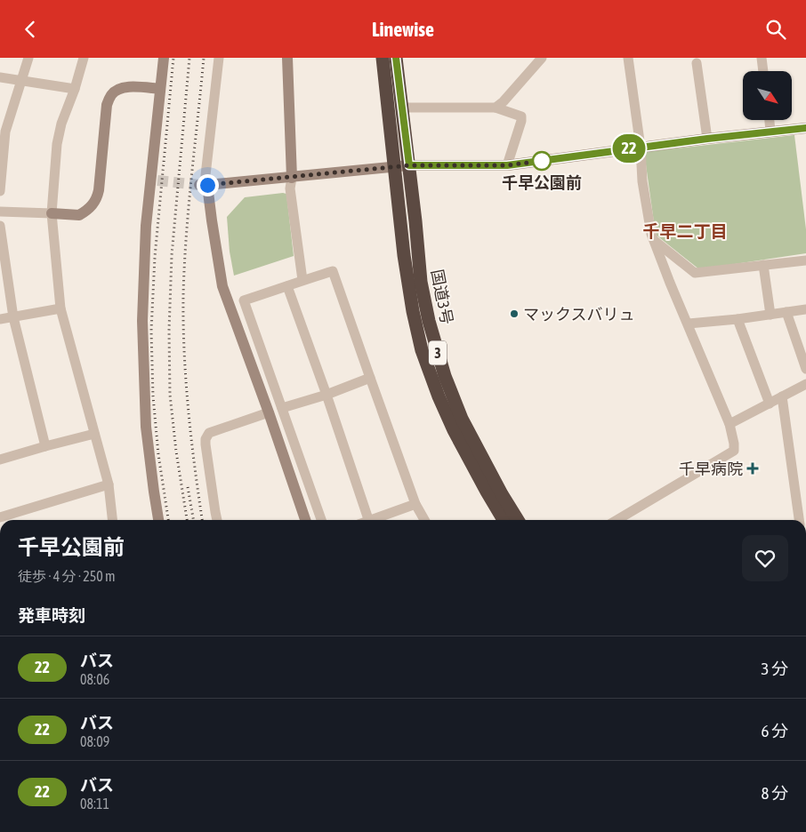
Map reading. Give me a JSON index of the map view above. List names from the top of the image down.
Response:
{
  "streets": {
    "highway": ["国道3号", "3"]
  },
  "districts": ["千早二丁目"],
  "places": {
    "other": ["千早公園前", "マックスバリュ"],
    "health": ["千早病院"]
  },
  "lines": ["bus line 22"],
  "north": "bottom right",
  "page": {
    "header": "Linewise",
    "on_map": "22",
    "heading": [
      ["千早公園前", "徒歩 · 4 分 · 250 m"],
      "発車時刻"
    ],
    "list": [
      {
        "mark": "22",
        "name": "バス",
        "note": "08:06",
        "value": "3 分"
      },
      {
        "mark": "22",
        "name": "バス",
        "note": "08:09",
        "value": "6 分"
      },
      {
        "mark": "22",
        "name": "バス",
        "note": "08:11",
        "value": "8 分"
      }
    ]
  }
}
